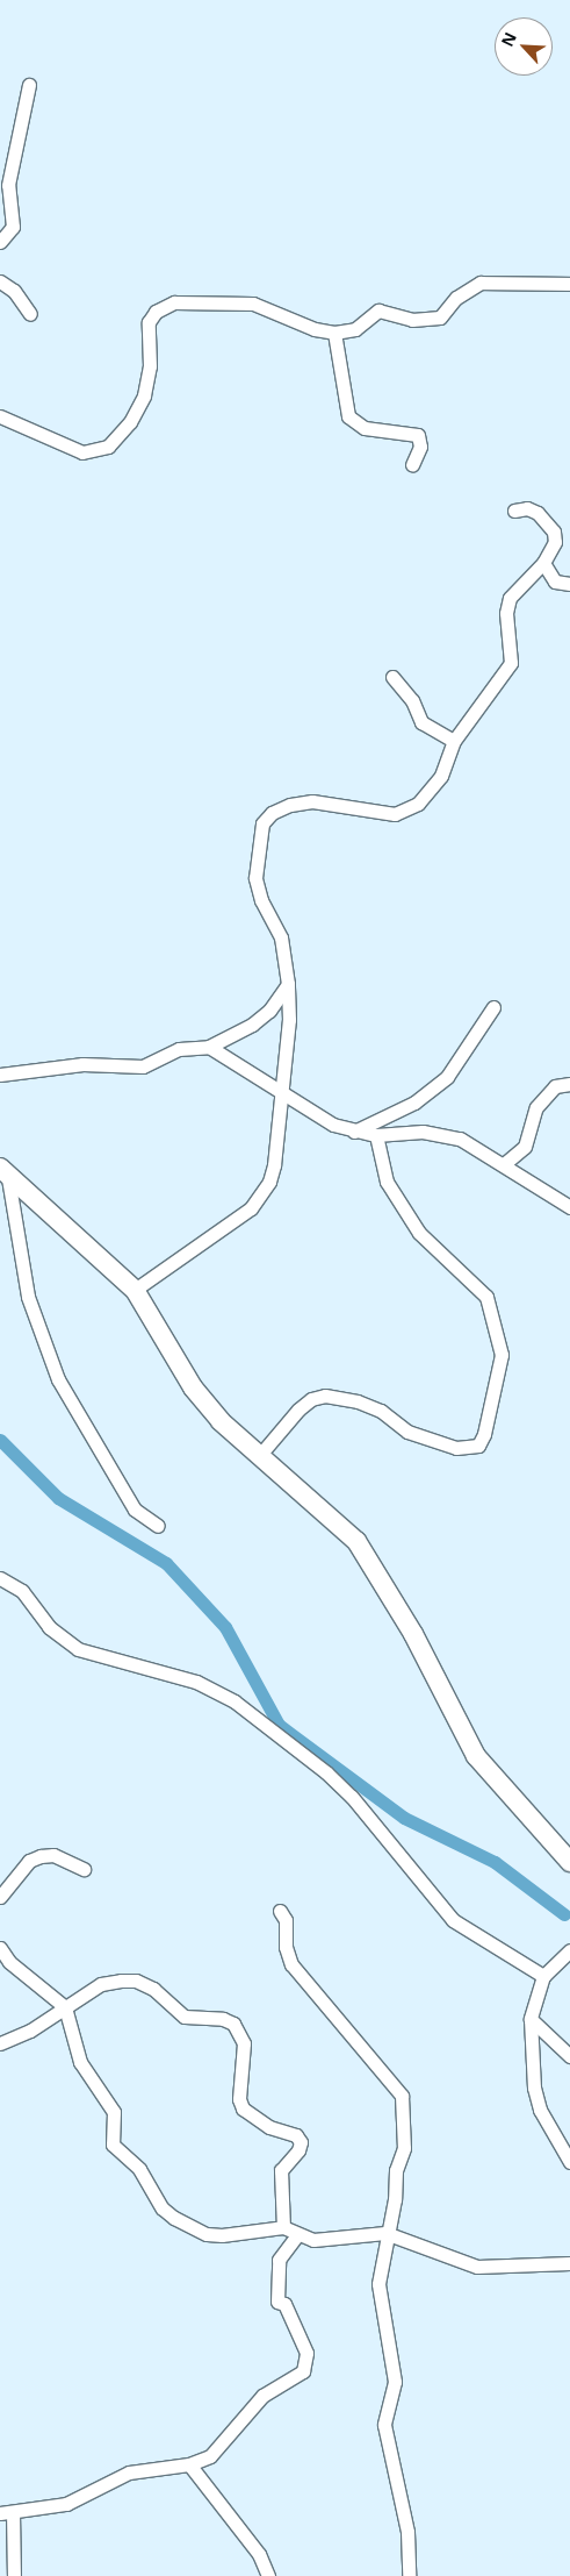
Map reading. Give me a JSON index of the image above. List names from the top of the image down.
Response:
{
  "north": "top left"
}
